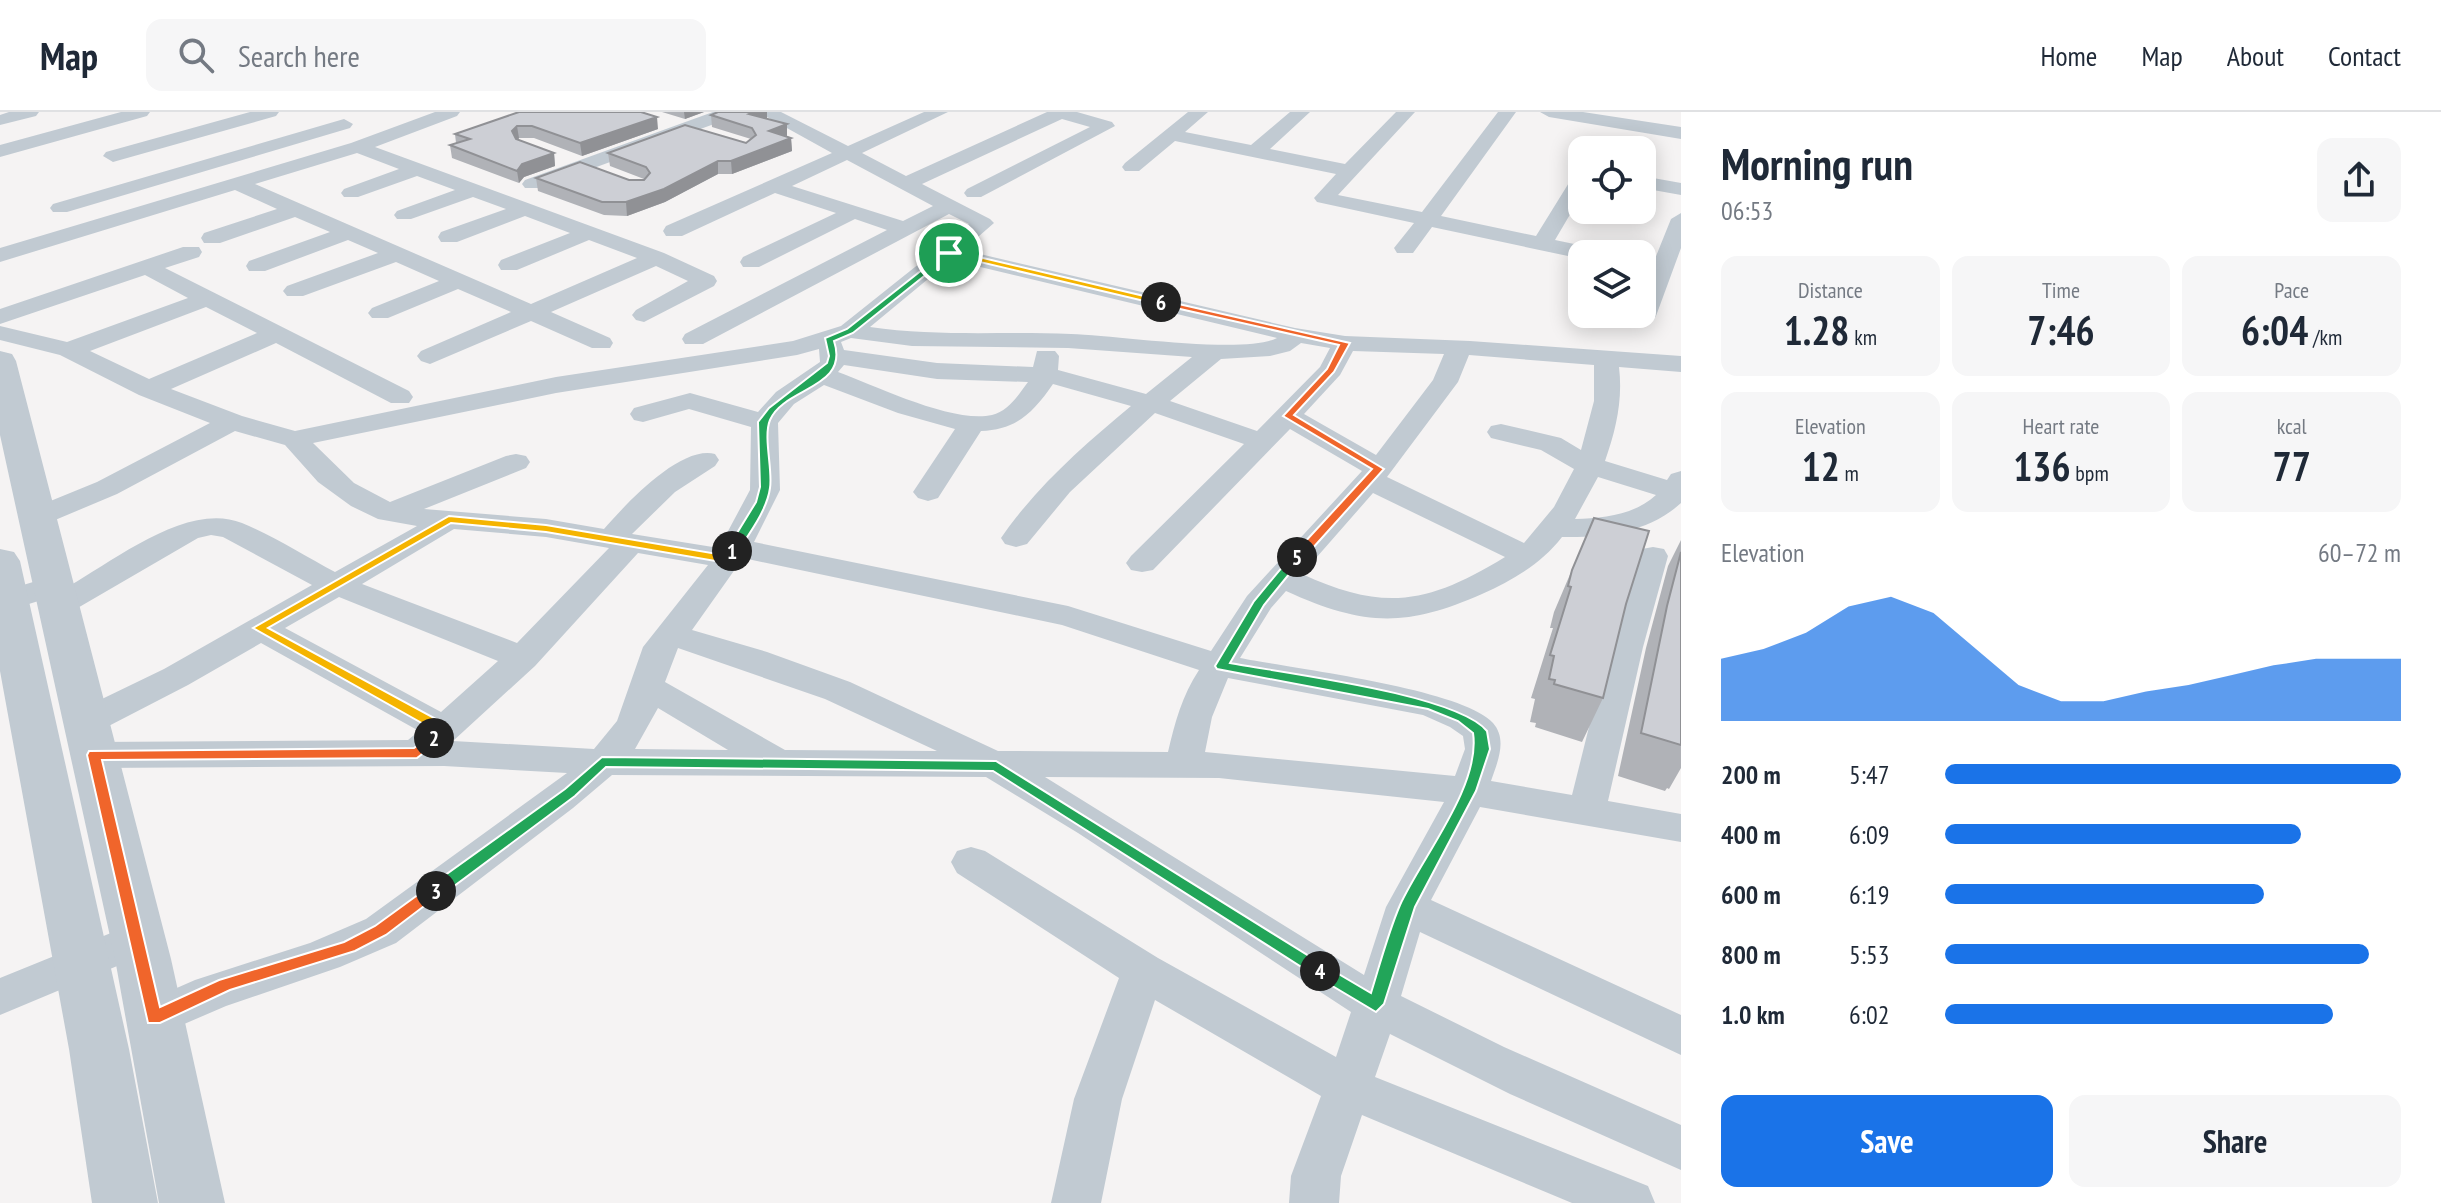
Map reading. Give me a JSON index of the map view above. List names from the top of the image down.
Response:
{
  "page": {
    "header": "Map",
    "search": "Search here",
    "nav": [
      "Home",
      "Map",
      "About",
      "Contact"
    ],
    "heading": ["Morning run", "06:53"],
    "stats": [
      ["Distance", "1.28 km"],
      ["Time", "7:46"],
      ["Pace", "6:04 /km"],
      ["Elevation", "12 m"],
      ["Heart rate", "136 bpm"],
      ["kcal", "77"]
    ],
    "pins": [
      "6",
      "1",
      "5",
      "2",
      "3",
      "4"
    ],
    "chart": ["Elevation", "60–72 m"],
    "list": [
      {
        "name": "200 m",
        "note": "5:47"
      },
      {
        "name": "400 m",
        "note": "6:09"
      },
      {
        "name": "600 m",
        "note": "6:19"
      },
      {
        "name": "800 m",
        "note": "5:53"
      },
      {
        "name": "1.0 km",
        "note": "6:02"
      }
    ],
    "buttons": ["Save", "Share"]
  }
}
